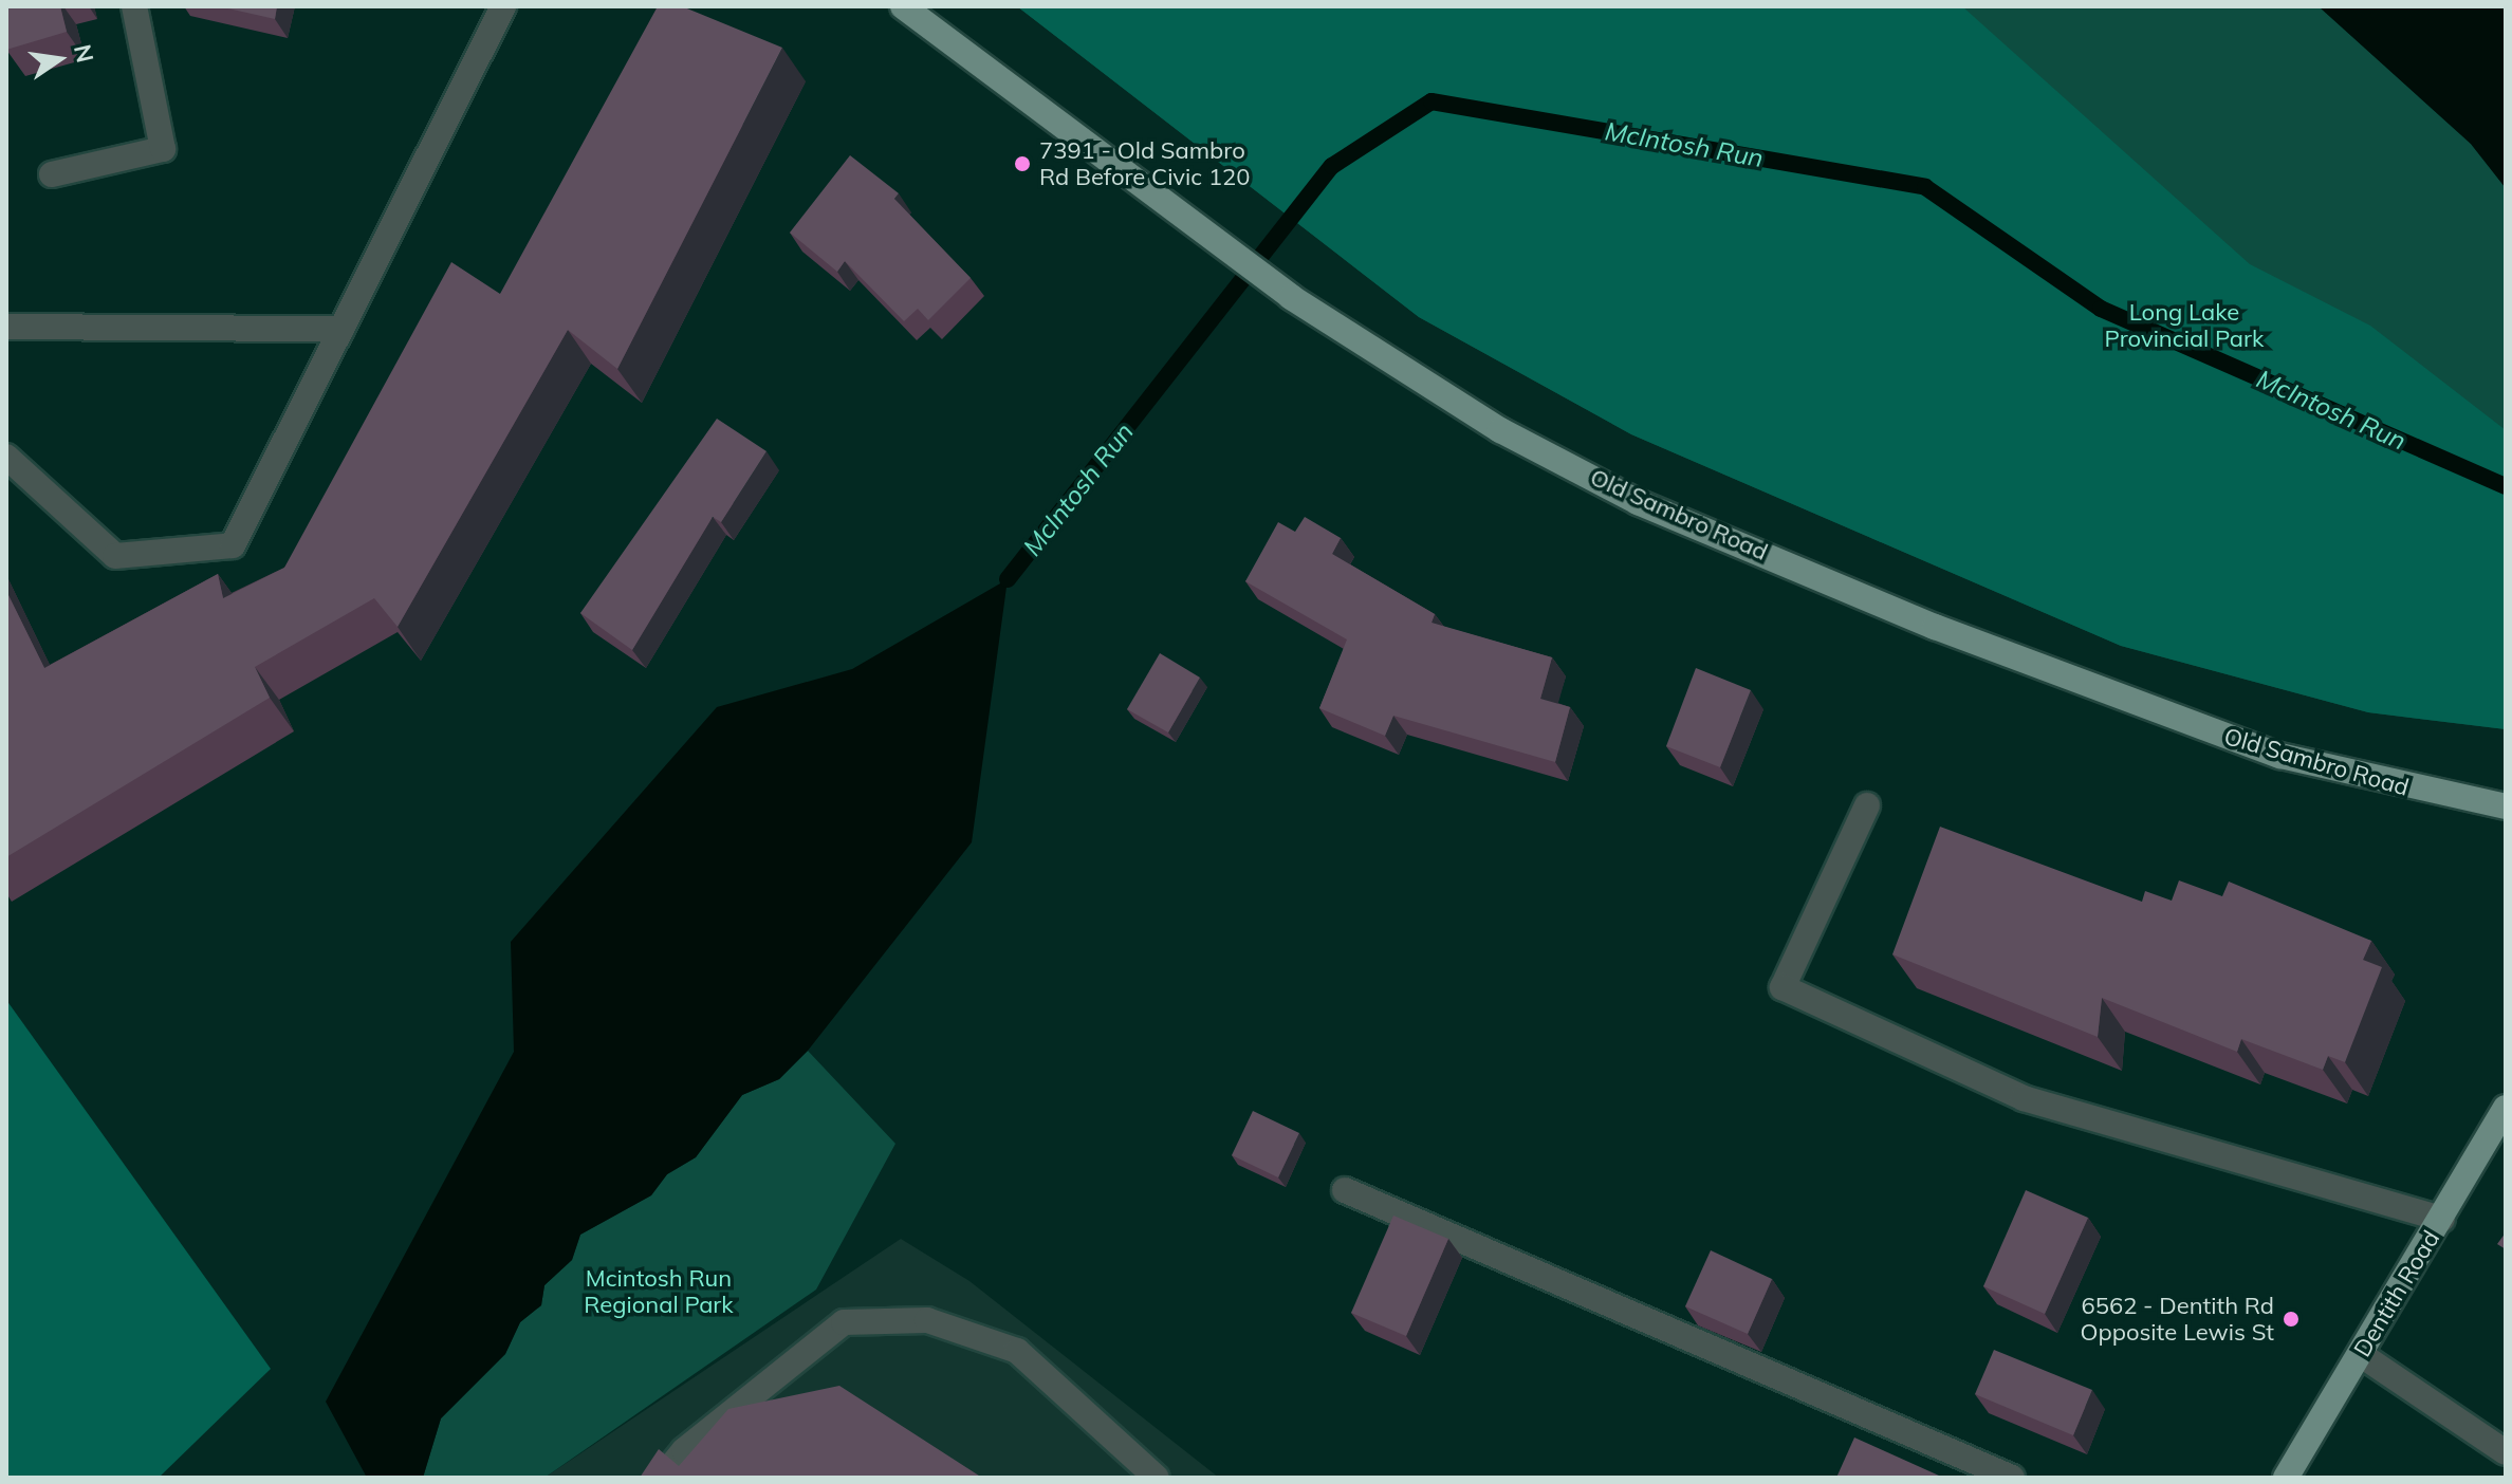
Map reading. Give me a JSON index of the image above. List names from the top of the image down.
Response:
{
  "streets": {
    "main road": ["Old Sambro Road", "Dentith Road"]
  },
  "water": ["McIntosh Run"],
  "parks": ["Long Lake Provincial Park", "Mcintosh Run Regional Park"],
  "places": ["7391 - Old Sambro Rd Before Civic 120", "6562 - Dentith Rd Opposite Lewis St"],
  "north": "right"
}
